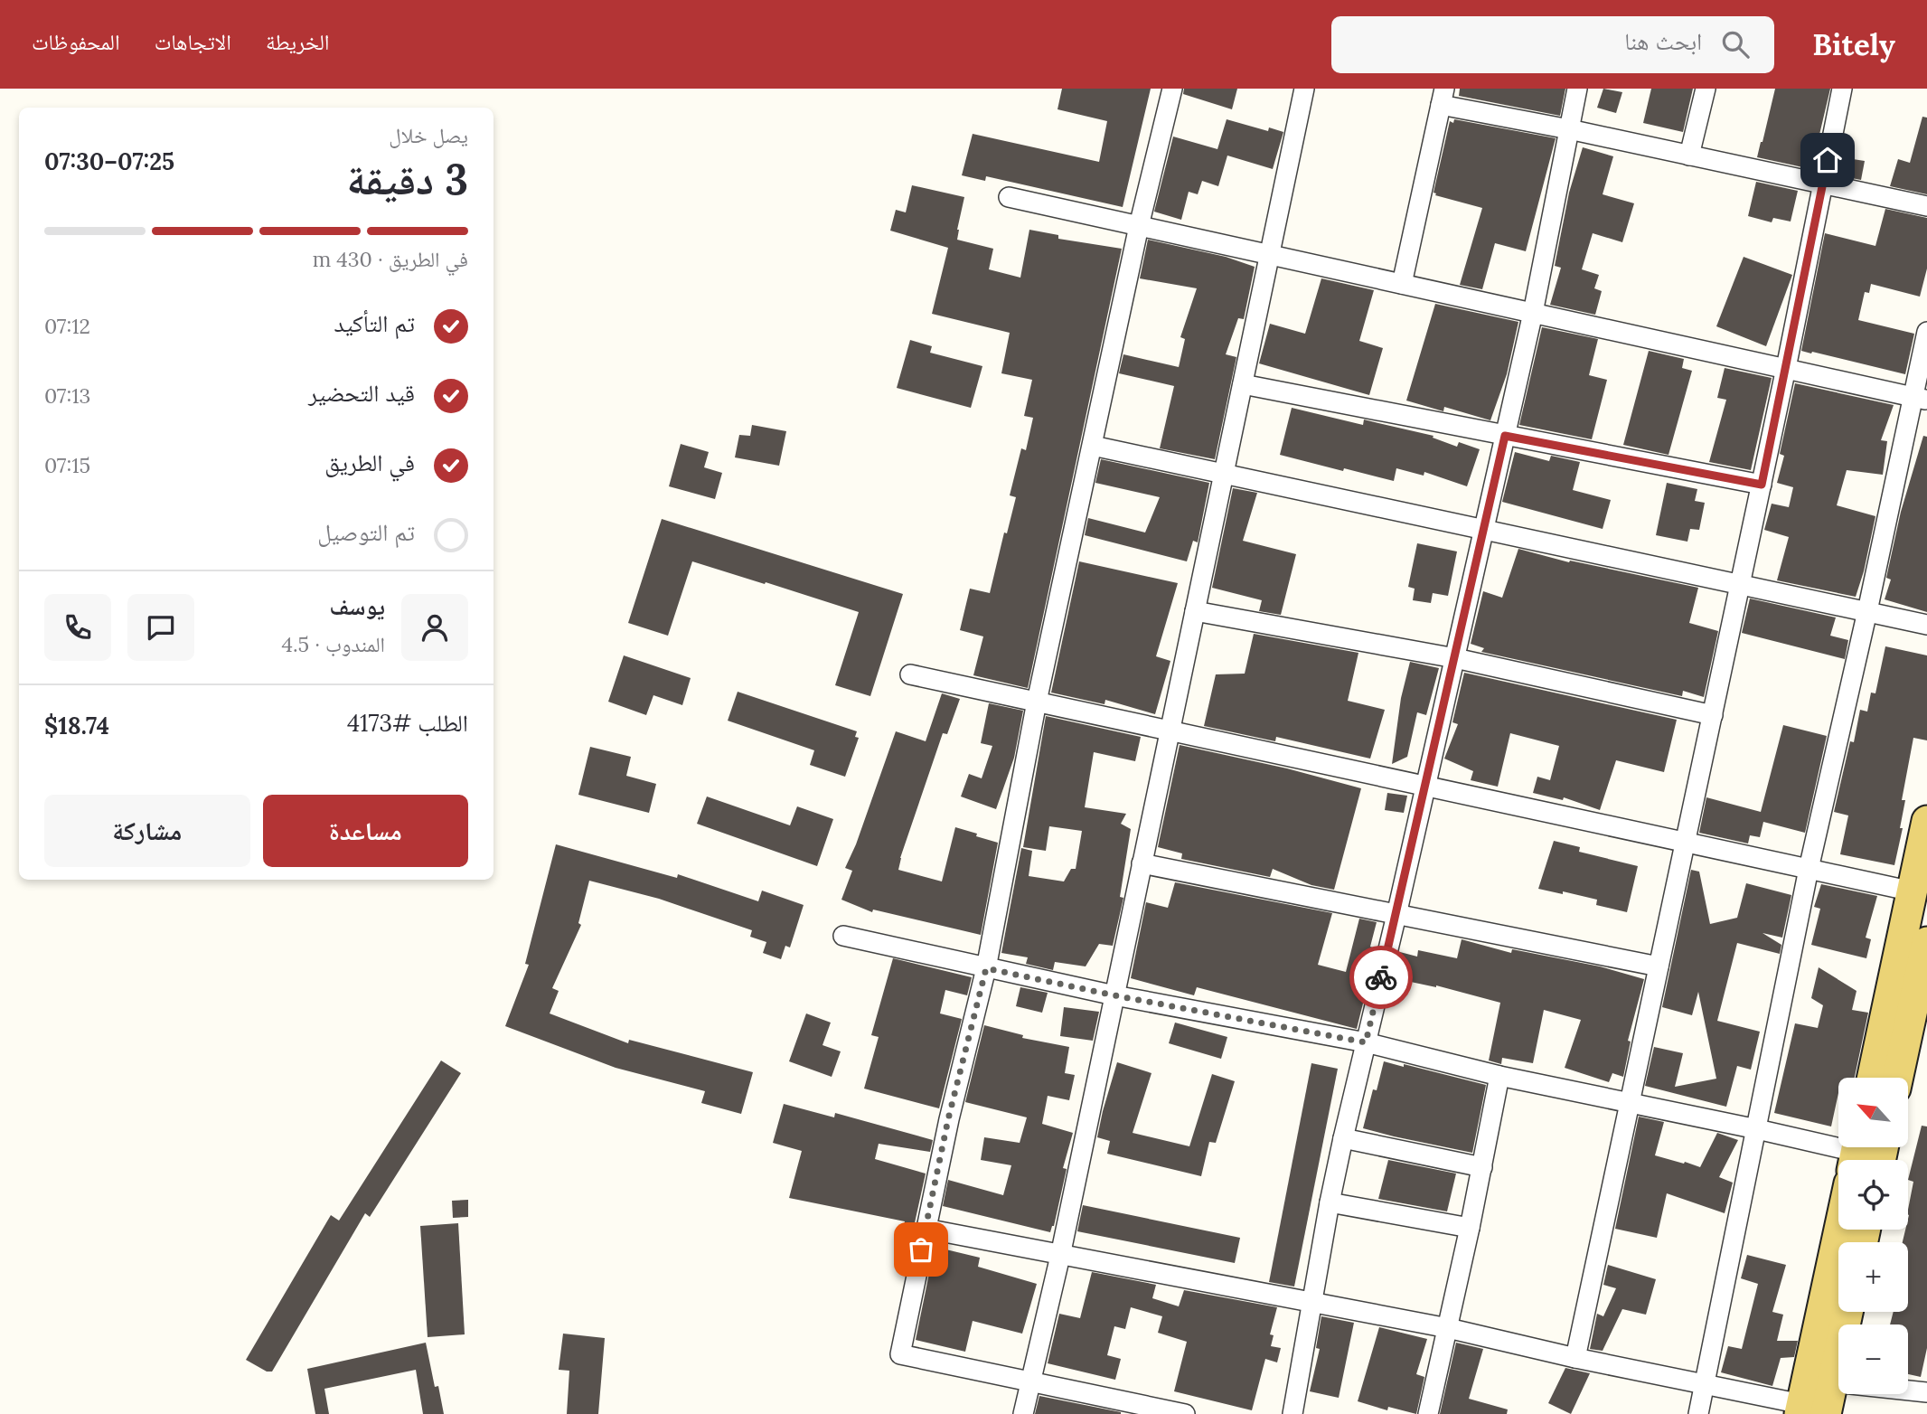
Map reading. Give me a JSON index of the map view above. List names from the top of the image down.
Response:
{
  "north": "top left",
  "page": {
    "header": "Bitely",
    "search": "ابحث هنا",
    "nav": ["الخريطة", "الاتجاهات", "المحفوظات"],
    "heading": ["3 دقيقة", "يصل خلال", "07:25–07:30"],
    "panel": [
      "يوسف",
      "المندوب · 4.5",
      "الطلب #4173",
      "$18.74"
    ],
    "bar": "في الطريق · 430 m",
    "list": [
      ["تم التأكيد", "07:12"],
      ["قيد التحضير", "07:13"],
      ["في الطريق", "07:15"],
      "تم التوصيل"
    ],
    "buttons": ["مساعدة", "مشاركة"],
    "map_buttons": ["+", "−"]
  }
}
